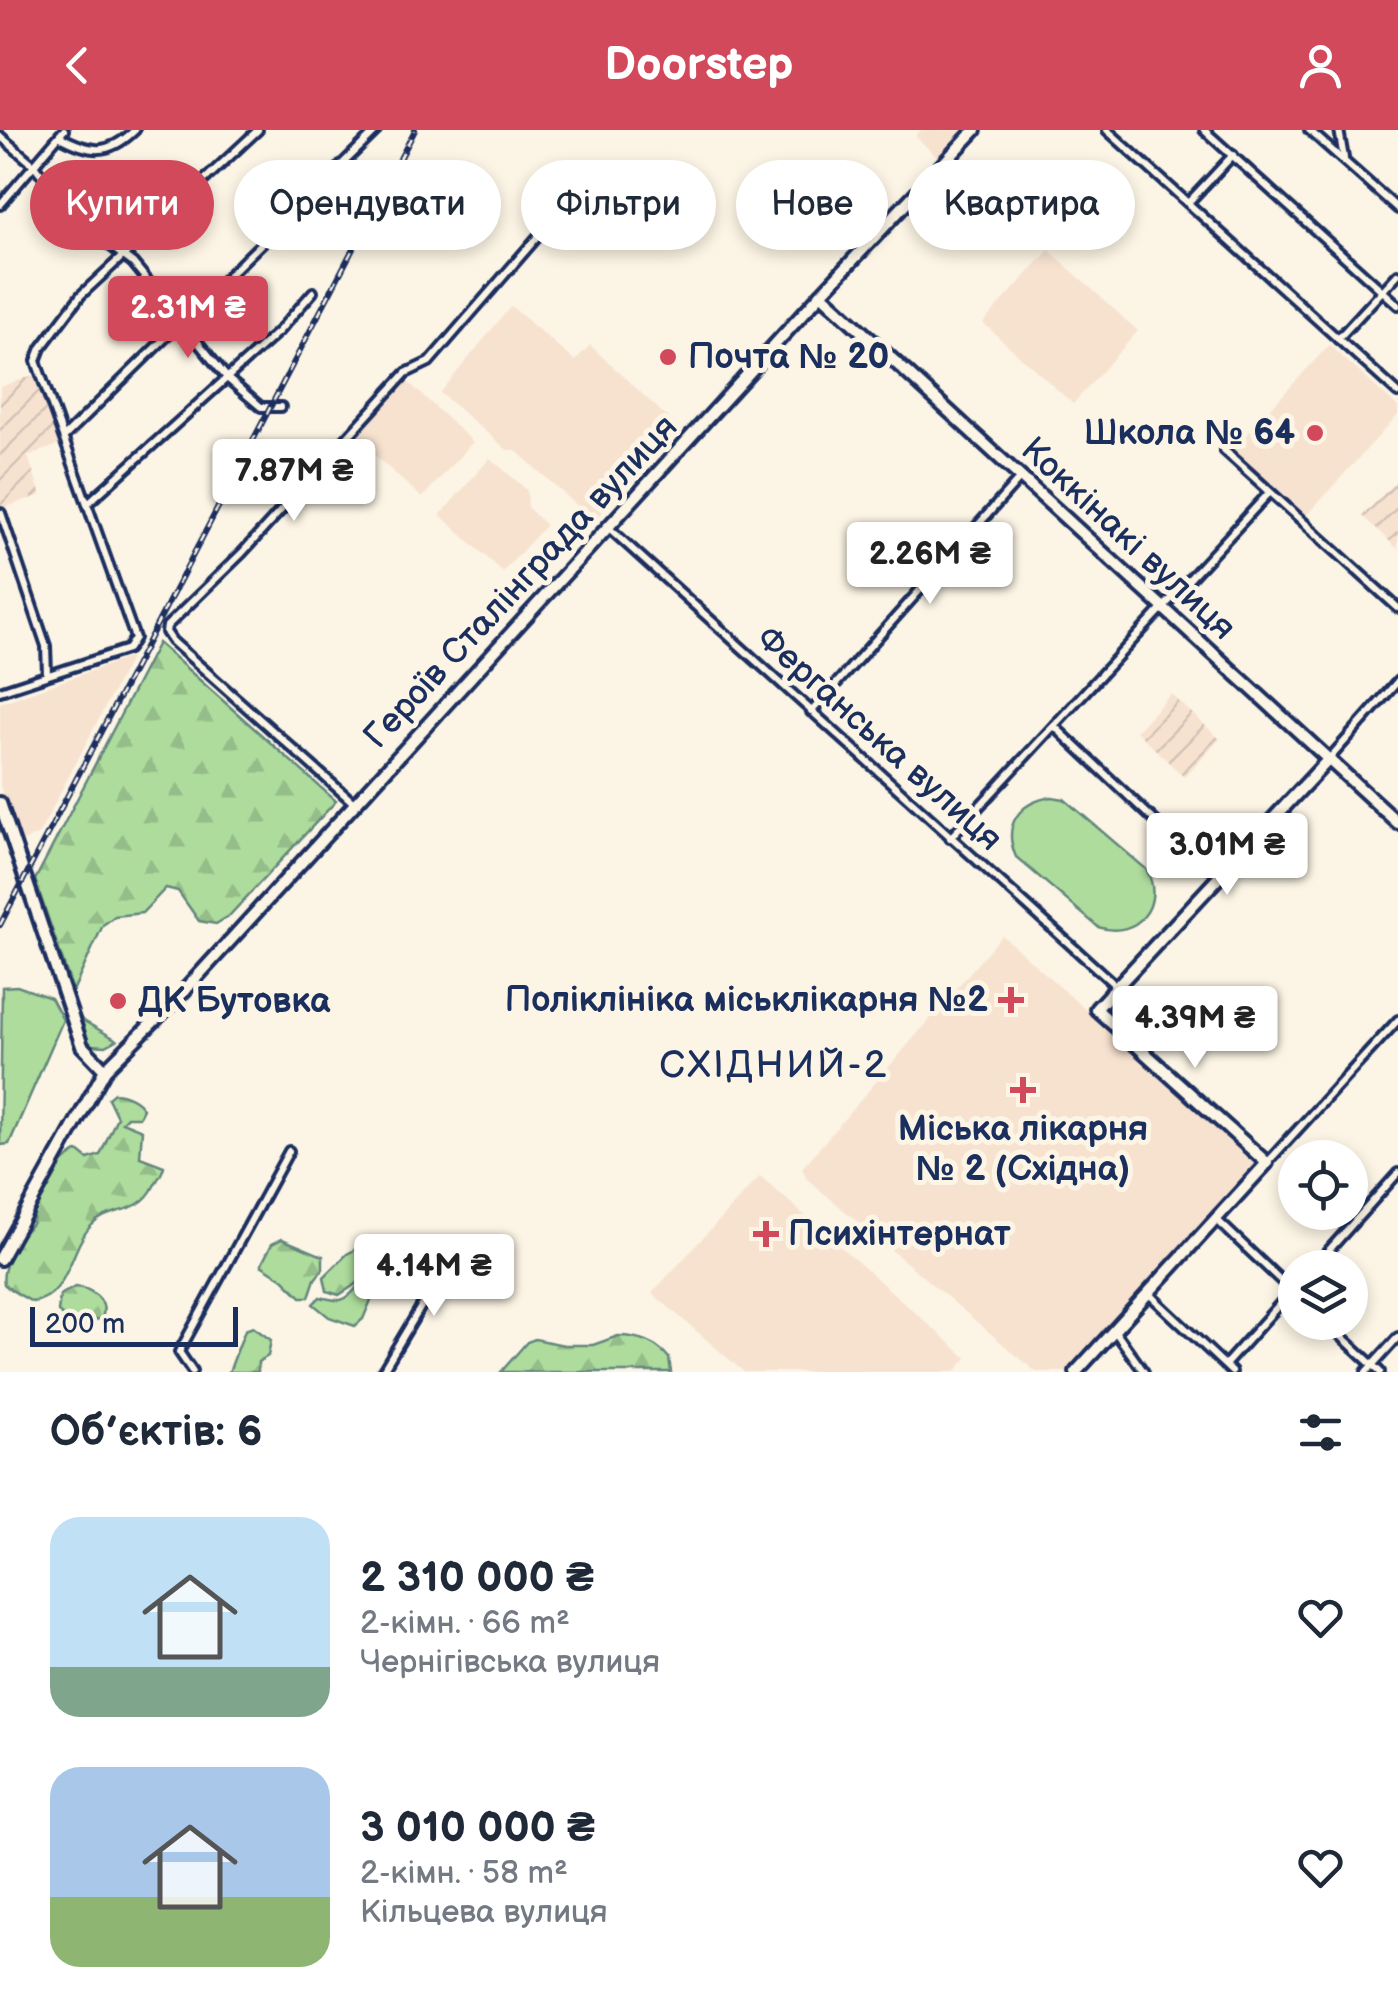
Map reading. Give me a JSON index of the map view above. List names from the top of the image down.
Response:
{
  "streets": {
    "street": ["Коккінакі вулиця", "Героїв Сталінграда вулиця", "Ферганська вулиця"]
  },
  "crossings": [
    ["Коккінакі вулиця", "Героїв Сталінграда вулиця"],
    ["Героїв Сталінграда вулиця", "Ферганська вулиця"]
  ],
  "districts": ["СХІДНИЙ-2"],
  "places": {
    "other": ["Почта № 20", "Школа № 64", "ДК Бутовка"],
    "health": ["Поліклініка міськлікарня №2", "Міська лікарня № 2 (Східна)", "Психінтернат"]
  },
  "scale_bar": "200 m",
  "page": {
    "header": "Doorstep",
    "chip": [
      "Купити",
      "Орендувати",
      "Фільтри",
      "Нове",
      "Квартира"
    ],
    "price": [
      "2.31M ₴",
      "7.87M ₴",
      "2.26M ₴",
      "3.01M ₴",
      "4.39M ₴",
      "4.14M ₴"
    ],
    "scale": "200 m",
    "heading": "Об’єктів: 6",
    "list": [
      {
        "name": "2 310 000 ₴",
        "note": "2-кімн. · 66 m² · Чернігівська вулиця"
      },
      {
        "name": "3 010 000 ₴",
        "note": "2-кімн. · 58 m² · Кільцева вулиця"
      }
    ]
  }
}
